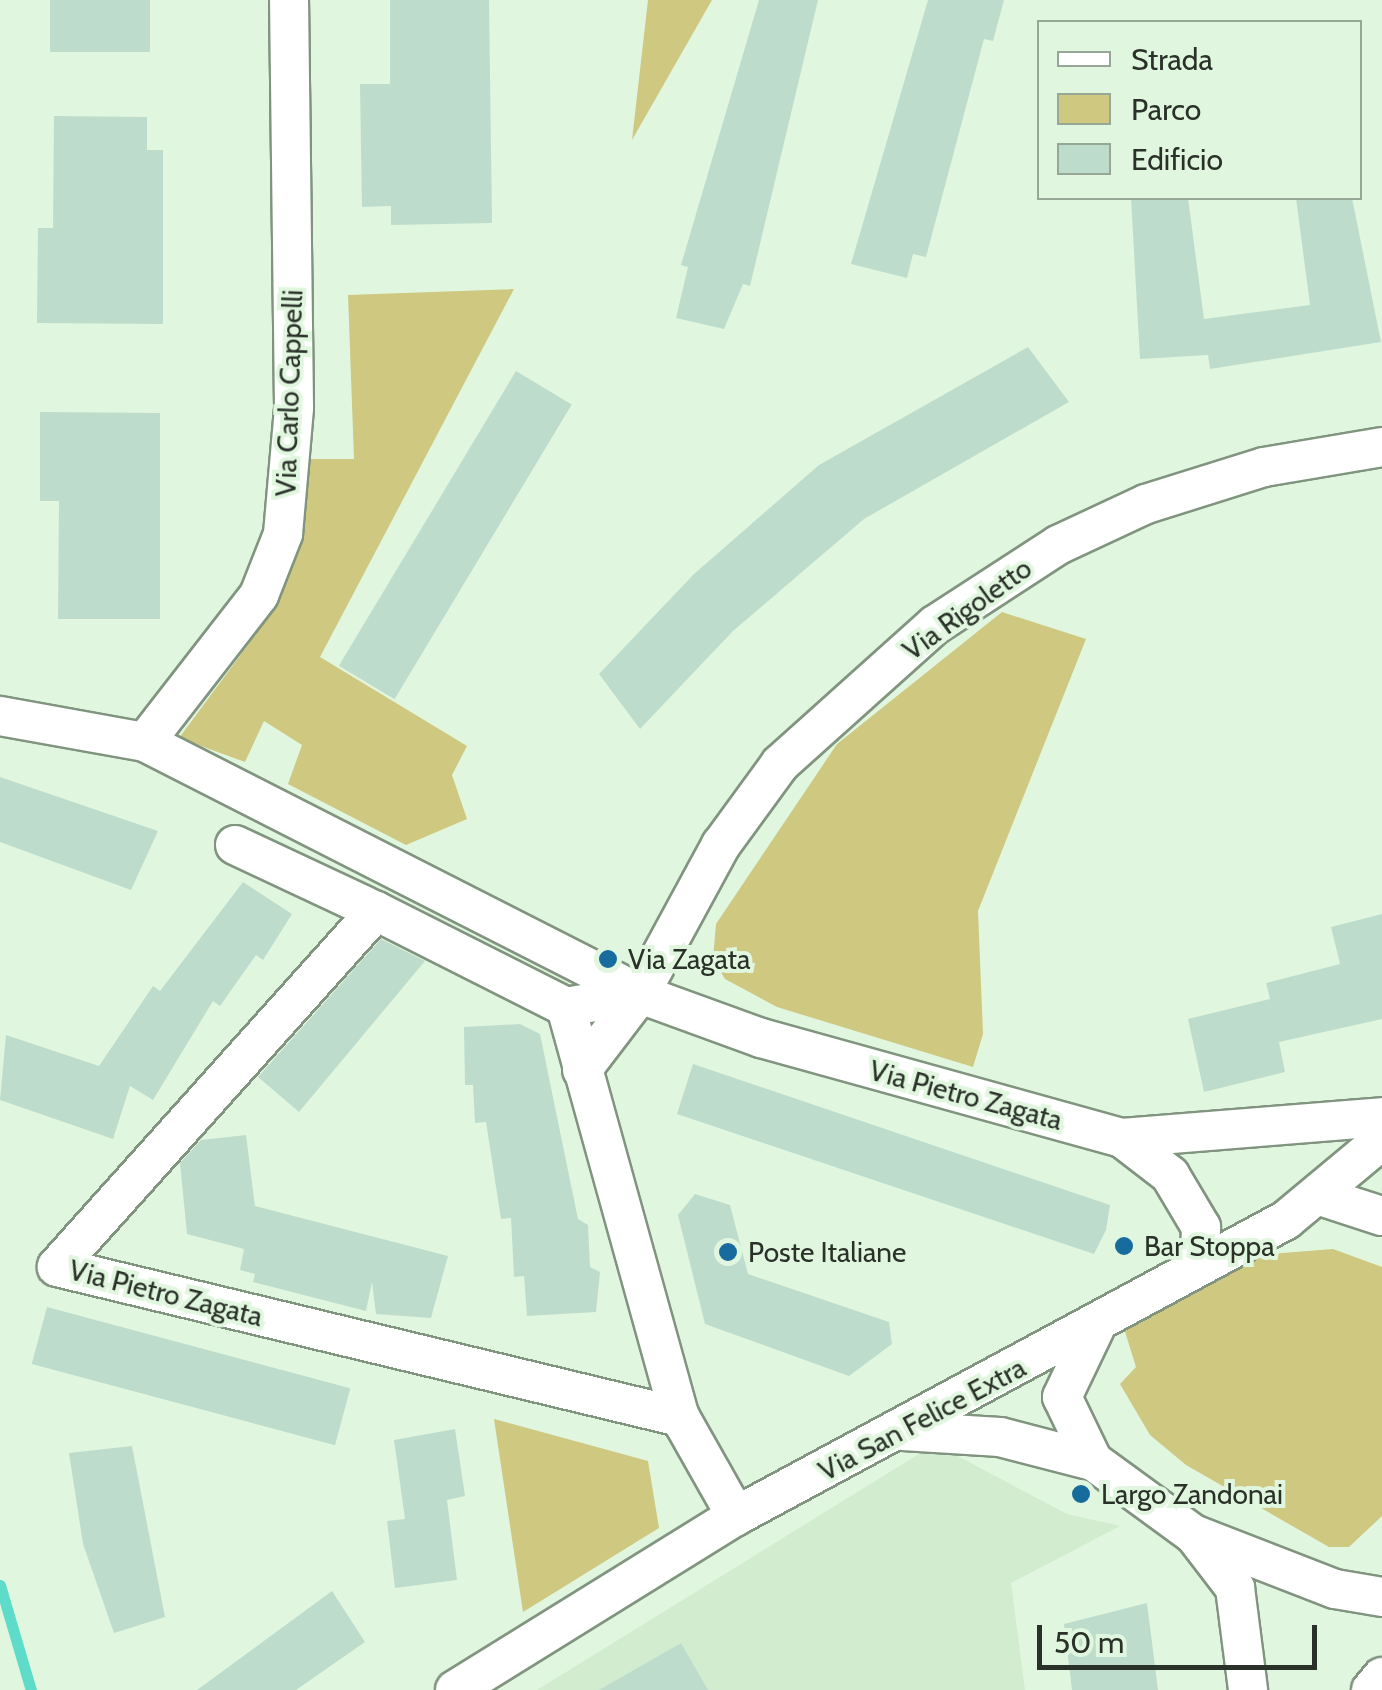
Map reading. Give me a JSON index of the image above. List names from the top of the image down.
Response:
{
  "streets": {
    "street": [
      "Via Carlo Cappelli",
      "Via Rigoletto",
      "Via Pietro Zagata",
      "Via San Felice Extra"
    ]
  },
  "crossings": [
    ["Via Carlo Cappelli", "Via Pietro Zagata"],
    ["Via Rigoletto", "Via Pietro Zagata"],
    ["Via Pietro Zagata", "Via San Felice Extra"]
  ],
  "places": [
    "Via Zagata",
    "Bar Stoppa",
    "Poste Italiane",
    "Largo Zandonai"
  ],
  "legend": ["Strada", "Parco", "Edificio"],
  "scale_bar": "50 m"
}
